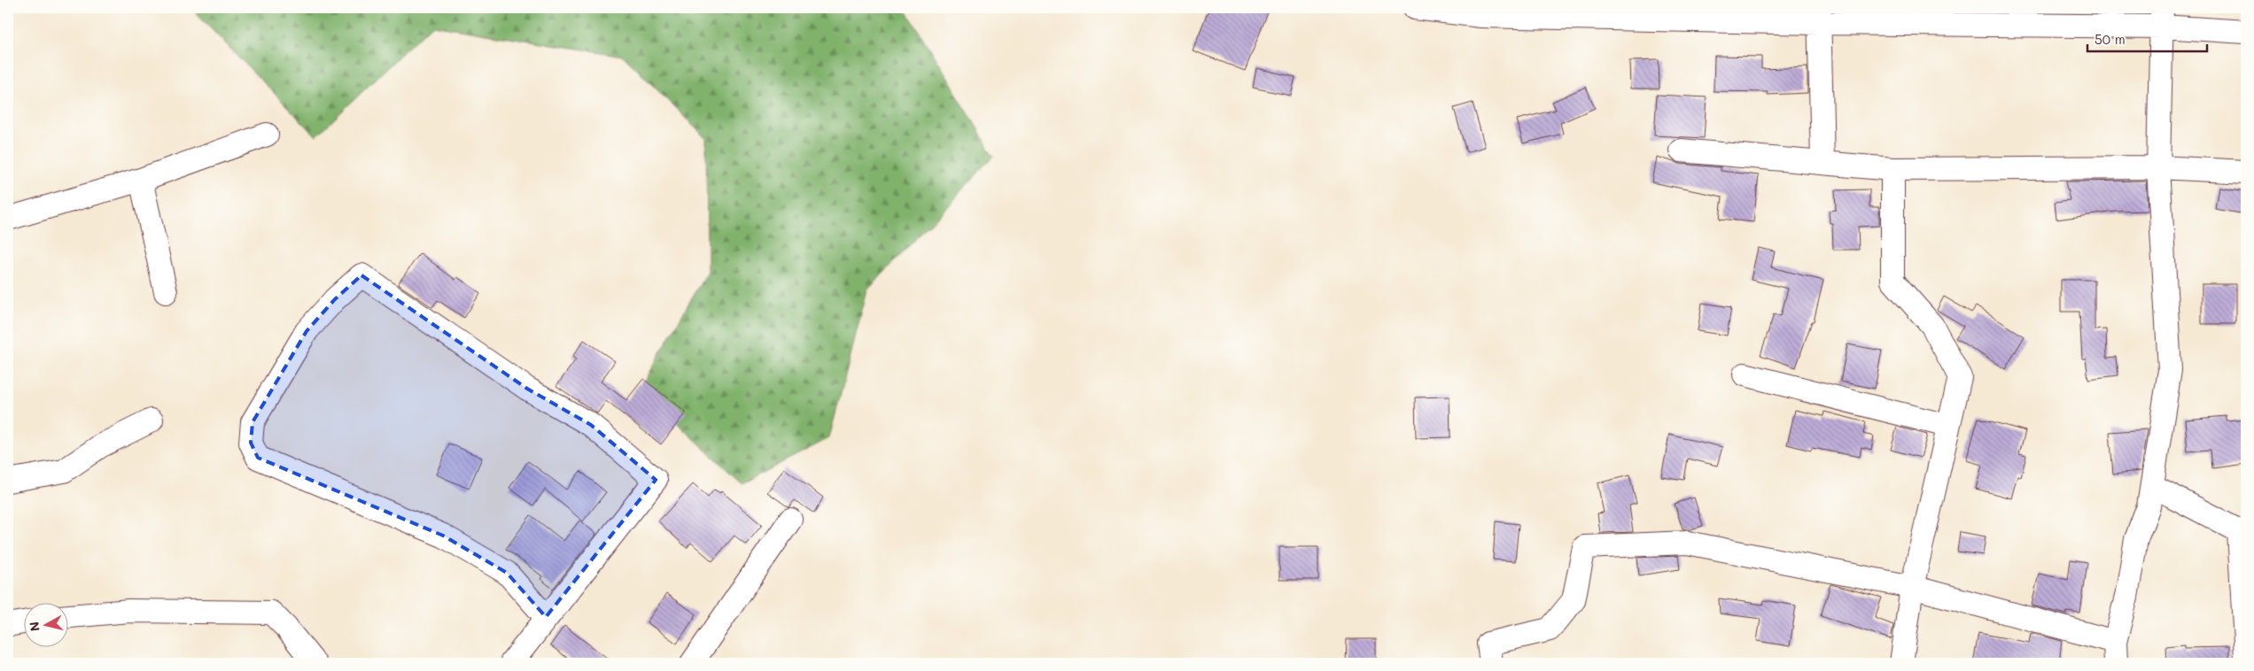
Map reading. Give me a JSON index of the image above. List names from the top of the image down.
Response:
{
  "scale_bar": "50 m",
  "north": "left"
}
